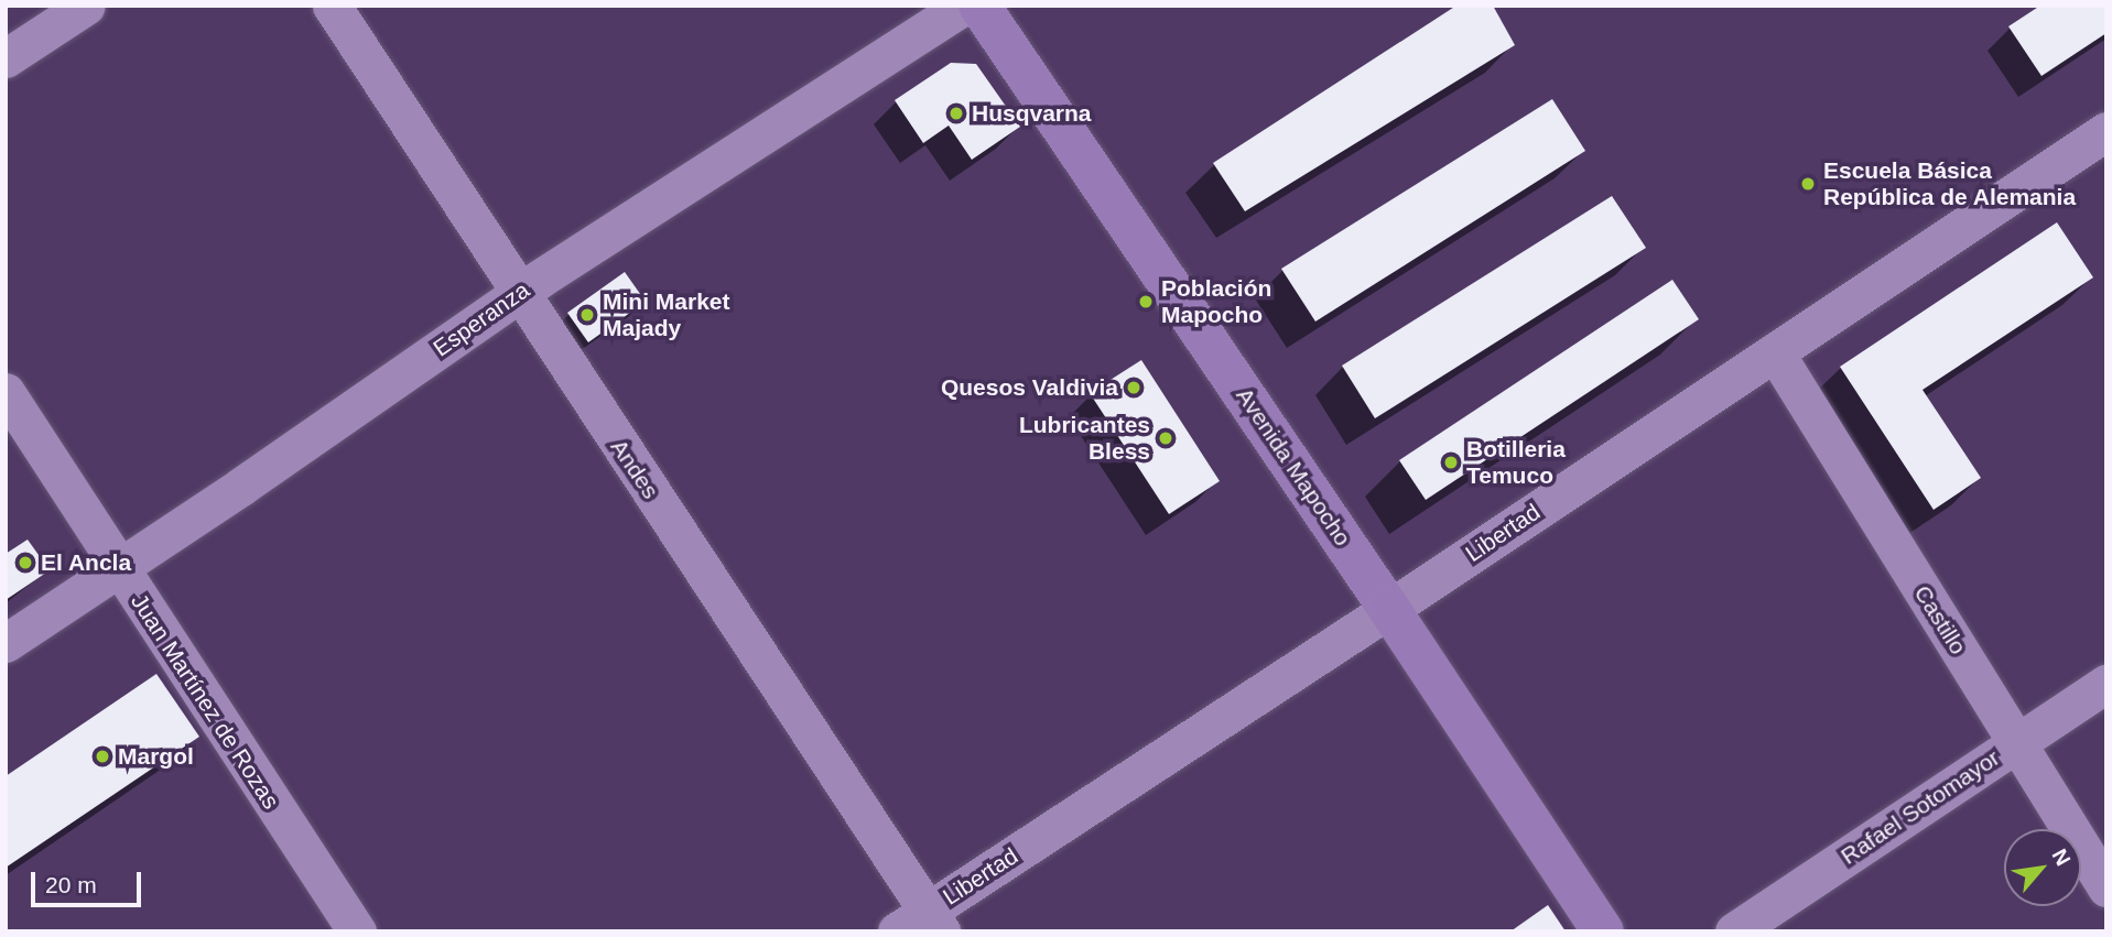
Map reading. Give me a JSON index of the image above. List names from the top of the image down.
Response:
{
  "streets": {
    "main road": ["Avenida Mapocho"],
    "street": [
      "Esperanza",
      "Andes",
      "Libertad",
      "Castillo",
      "Juan Martínez de Rozas",
      "Rafael Sotomayor"
    ]
  },
  "crossings": [
    ["Esperanza", "Andes"],
    ["Esperanza", "Juan Martínez de Rozas"],
    ["Avenida Mapocho", "Libertad"],
    ["Andes", "Libertad"],
    ["Libertad", "Castillo"],
    ["Castillo", "Rafael Sotomayor"]
  ],
  "places": [
    "Husqvarna",
    "Escuela Básica República de Alemania",
    "Población Mapocho",
    "Mini Market Majady",
    "Quesos Valdivia",
    "Lubricantes Bless",
    "Botilleria Temuco",
    "El Ancla",
    "Margol"
  ],
  "scale_bar": "20 m",
  "north": "top right"
}
